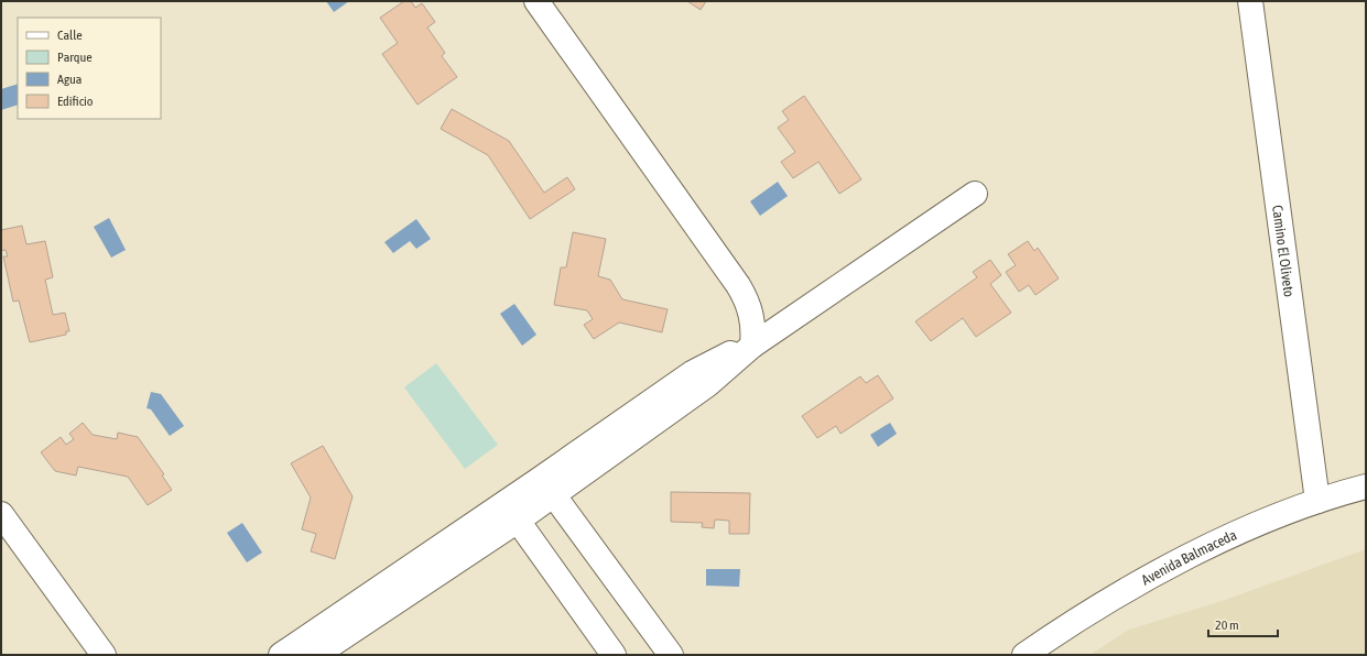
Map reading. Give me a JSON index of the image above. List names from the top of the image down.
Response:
{
  "streets": {
    "street": ["Camino El Oliveto", "Avenida Balmaceda"]
  },
  "crossings": [
    ["Camino El Oliveto", "Avenida Balmaceda"]
  ],
  "legend": [
    "Calle",
    "Parque",
    "Agua",
    "Edificio"
  ],
  "scale_bar": "20 m"
}
